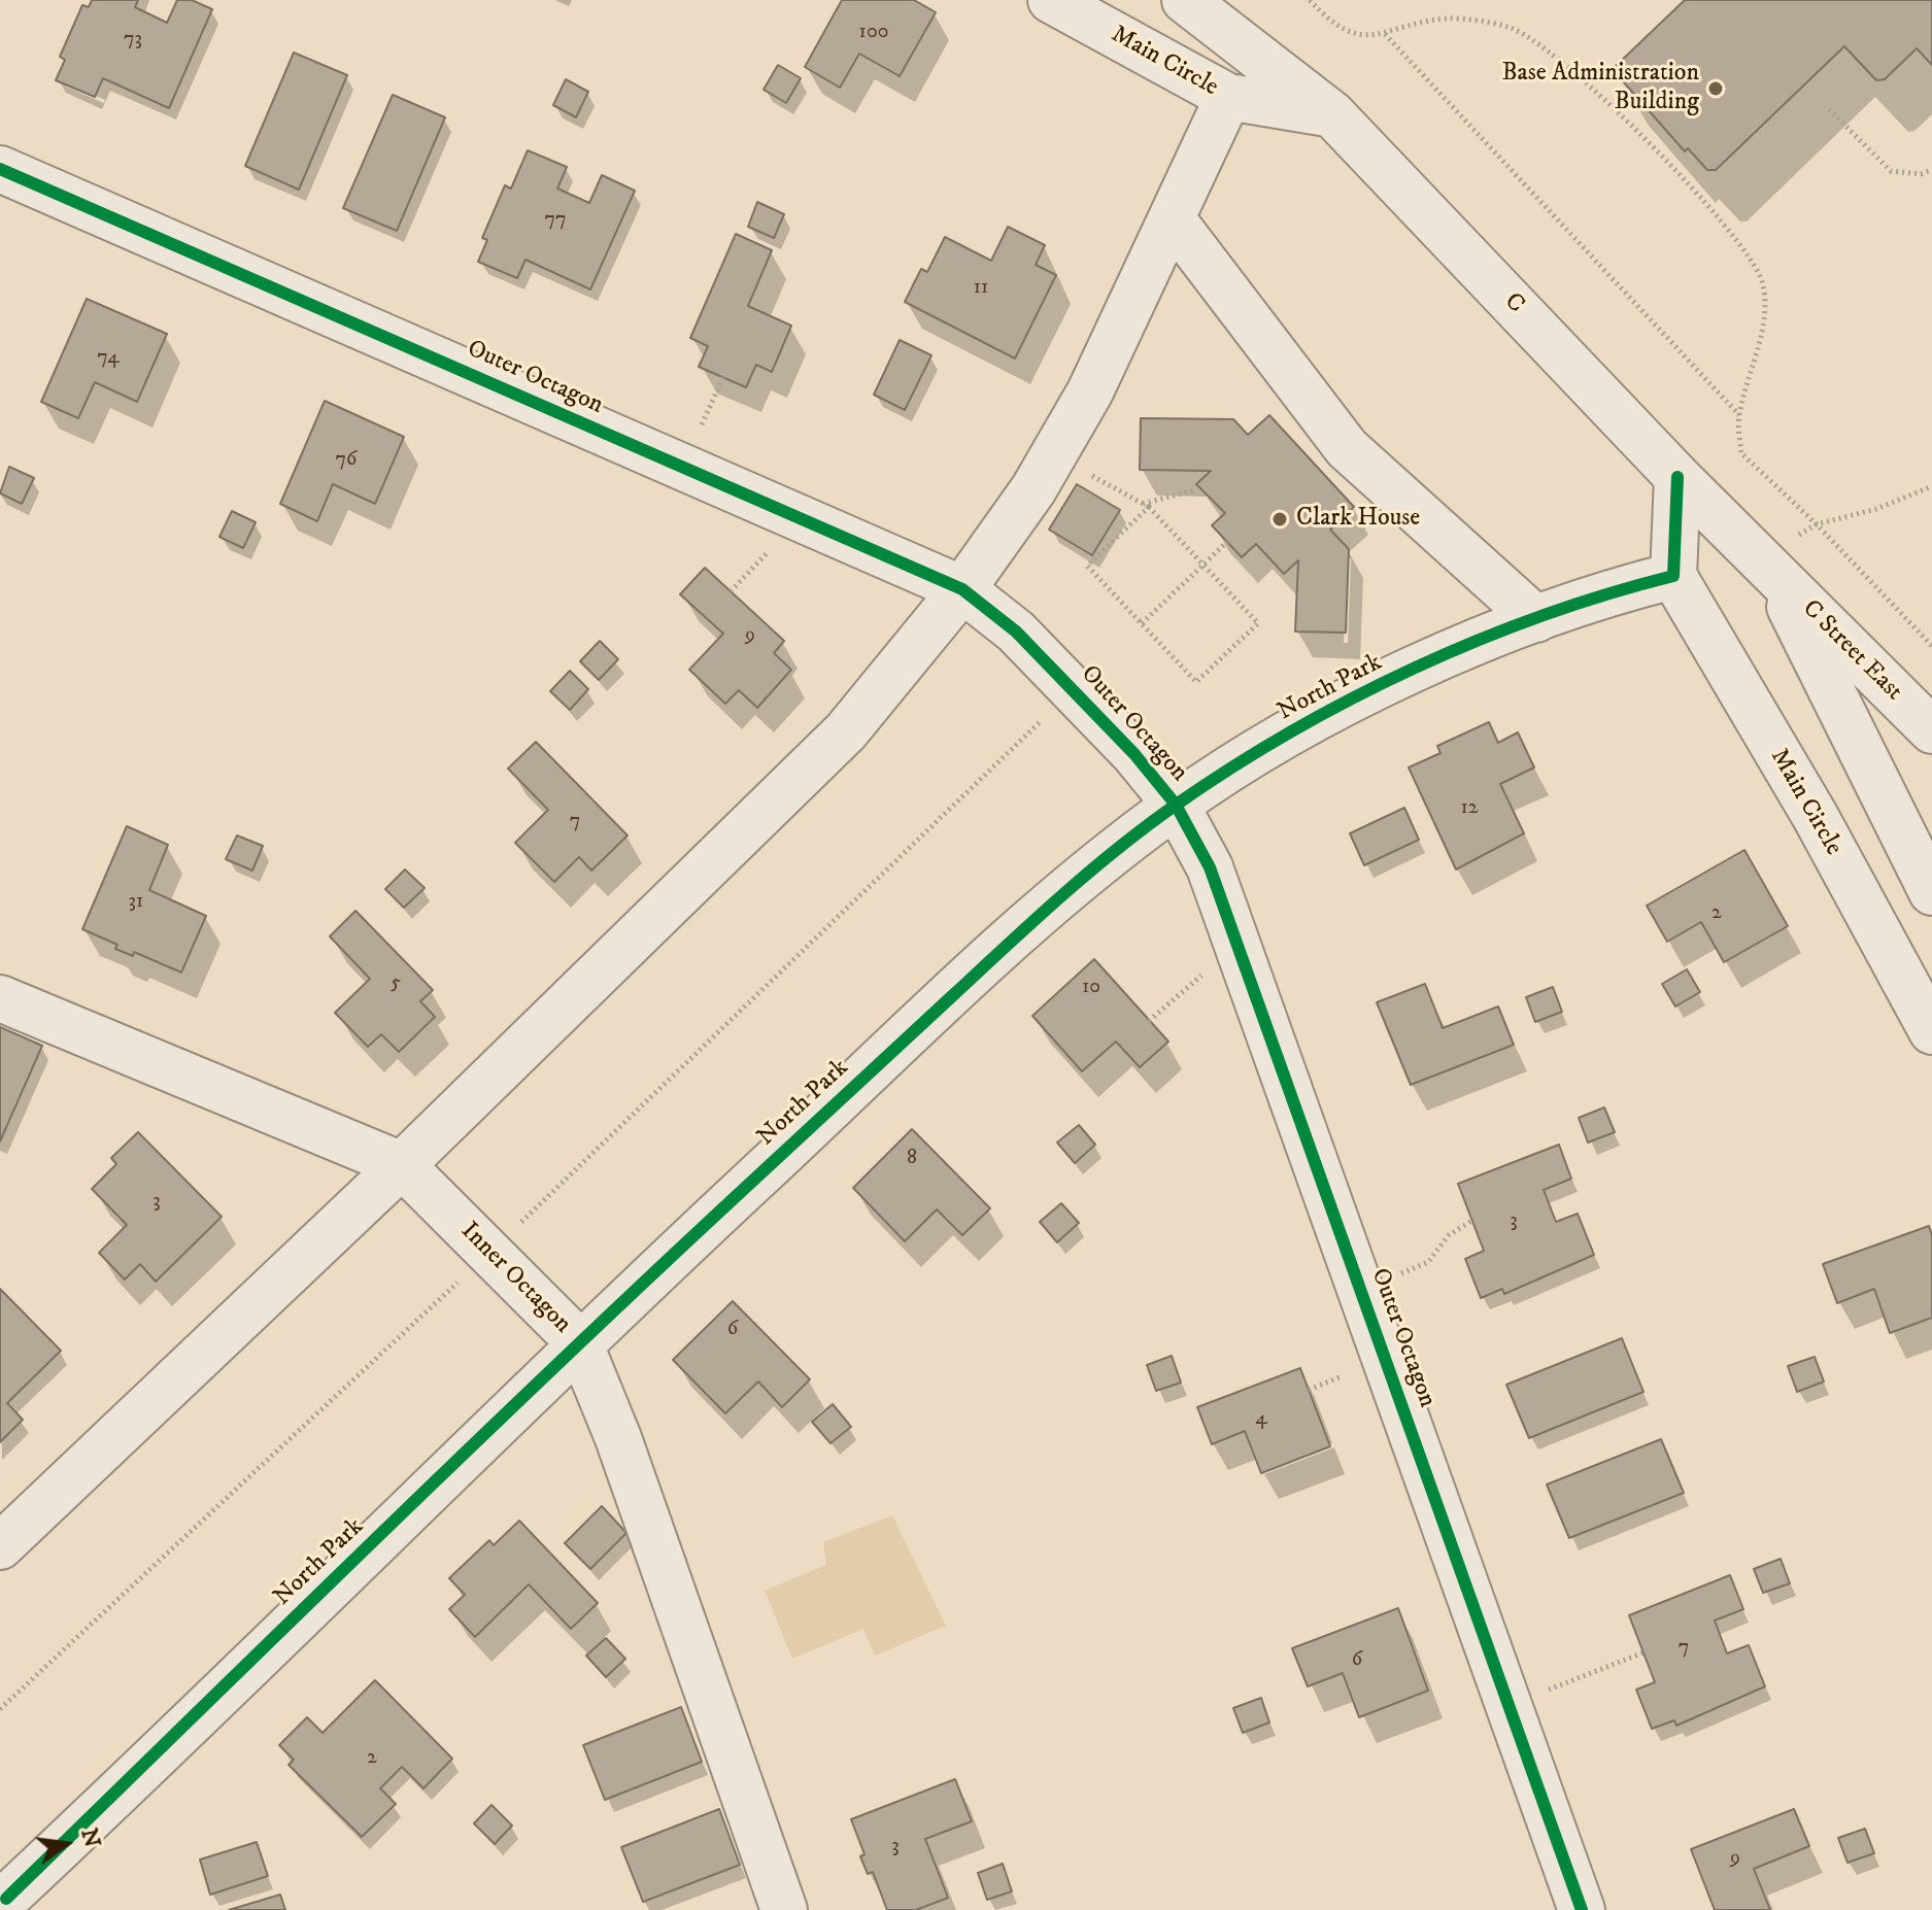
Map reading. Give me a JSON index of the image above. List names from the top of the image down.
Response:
{
  "streets": {
    "street": [
      "Main Circle",
      "C",
      "Outer Octagon",
      "C Street East",
      "North Park",
      "Inner Octagon"
    ]
  },
  "crossings": [
    ["Main Circle", "C"],
    ["Main Circle", "North Park"],
    ["C", "C Street East"],
    ["Outer Octagon", "North Park"],
    ["North Park", "Inner Octagon"]
  ],
  "places": ["Base Administration Building", "Clark House"],
  "house_numbers": [
    "100",
    "73",
    "77",
    "11",
    "74",
    "76",
    "9",
    "12",
    "7",
    "31",
    "2",
    "5",
    "10",
    "8",
    "3",
    "3",
    "6",
    "4",
    "7",
    "6",
    "2",
    "3",
    "9"
  ],
  "north": "right"
}
